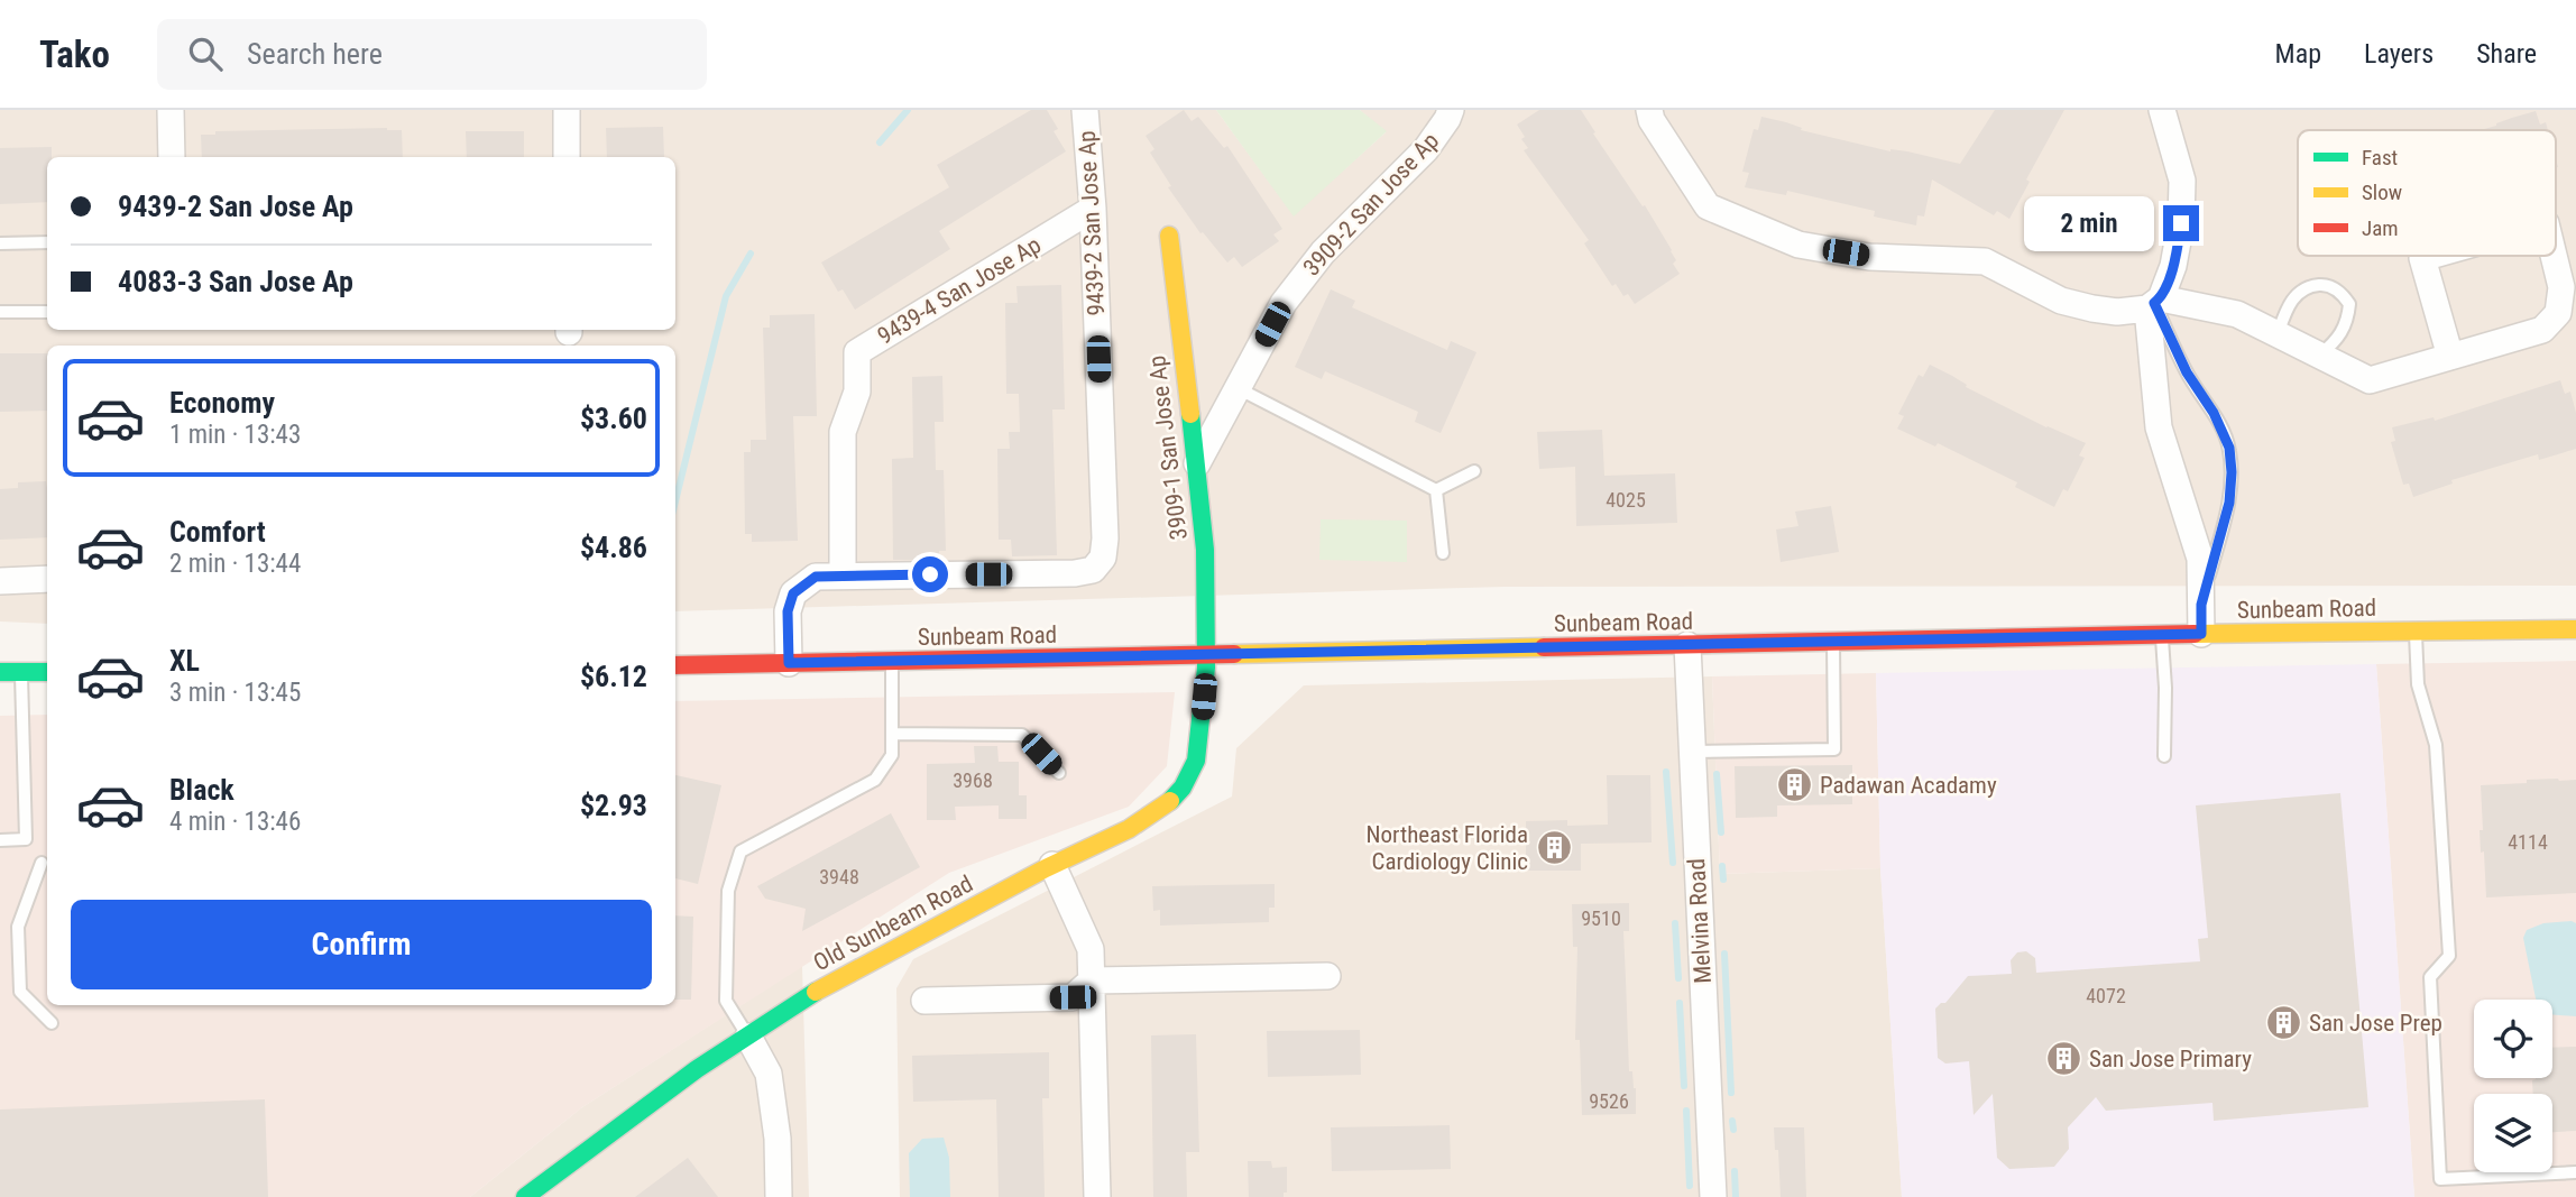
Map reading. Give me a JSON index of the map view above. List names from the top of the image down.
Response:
{
  "streets": {
    "street": [
      "3909-2 San Jose Ap",
      "9439-2 San Jose Ap",
      "9439-4 San Jose Ap",
      "3909-1 San Jose Ap",
      "Sunbeam Road",
      "Melvina Road",
      "Old Sunbeam Road"
    ]
  },
  "crossings": [
    ["3909-2 San Jose Ap", "3909-1 San Jose Ap"],
    ["9439-2 San Jose Ap", "9439-4 San Jose Ap"],
    ["9439-2 San Jose Ap", "Sunbeam Road"],
    ["3909-1 San Jose Ap", "Sunbeam Road"],
    ["3909-1 San Jose Ap", "Old Sunbeam Road"],
    ["Sunbeam Road", "Melvina Road"],
    ["Sunbeam Road", "Old Sunbeam Road"]
  ],
  "places": {
    "building": [
      "Padawan Acadamy",
      "Northeast Florida Cardiology Clinic",
      "San Jose Prep",
      "San Jose Primary"
    ]
  },
  "house_numbers": [
    "4025",
    "3968",
    "4114",
    "3948",
    "9510",
    "4072",
    "9526"
  ],
  "legend": ["Fast", "Slow", "Jam"],
  "page": {
    "header": "Tako",
    "search": "Search here",
    "nav": ["Map", "Layers", "Share"],
    "banner": ["9439-2 San Jose Ap", "4083-3 San Jose Ap"],
    "bubble": "2 min",
    "list": [
      {
        "name": "Economy",
        "note": "1 min · 13:43",
        "value": "$3.60"
      },
      {
        "name": "Comfort",
        "note": "2 min · 13:44",
        "value": "$4.86"
      },
      {
        "name": "XL",
        "note": "3 min · 13:45",
        "value": "$6.12"
      },
      {
        "name": "Black",
        "note": "4 min · 13:46",
        "value": "$2.93"
      }
    ],
    "buttons": "Confirm"
  }
}
